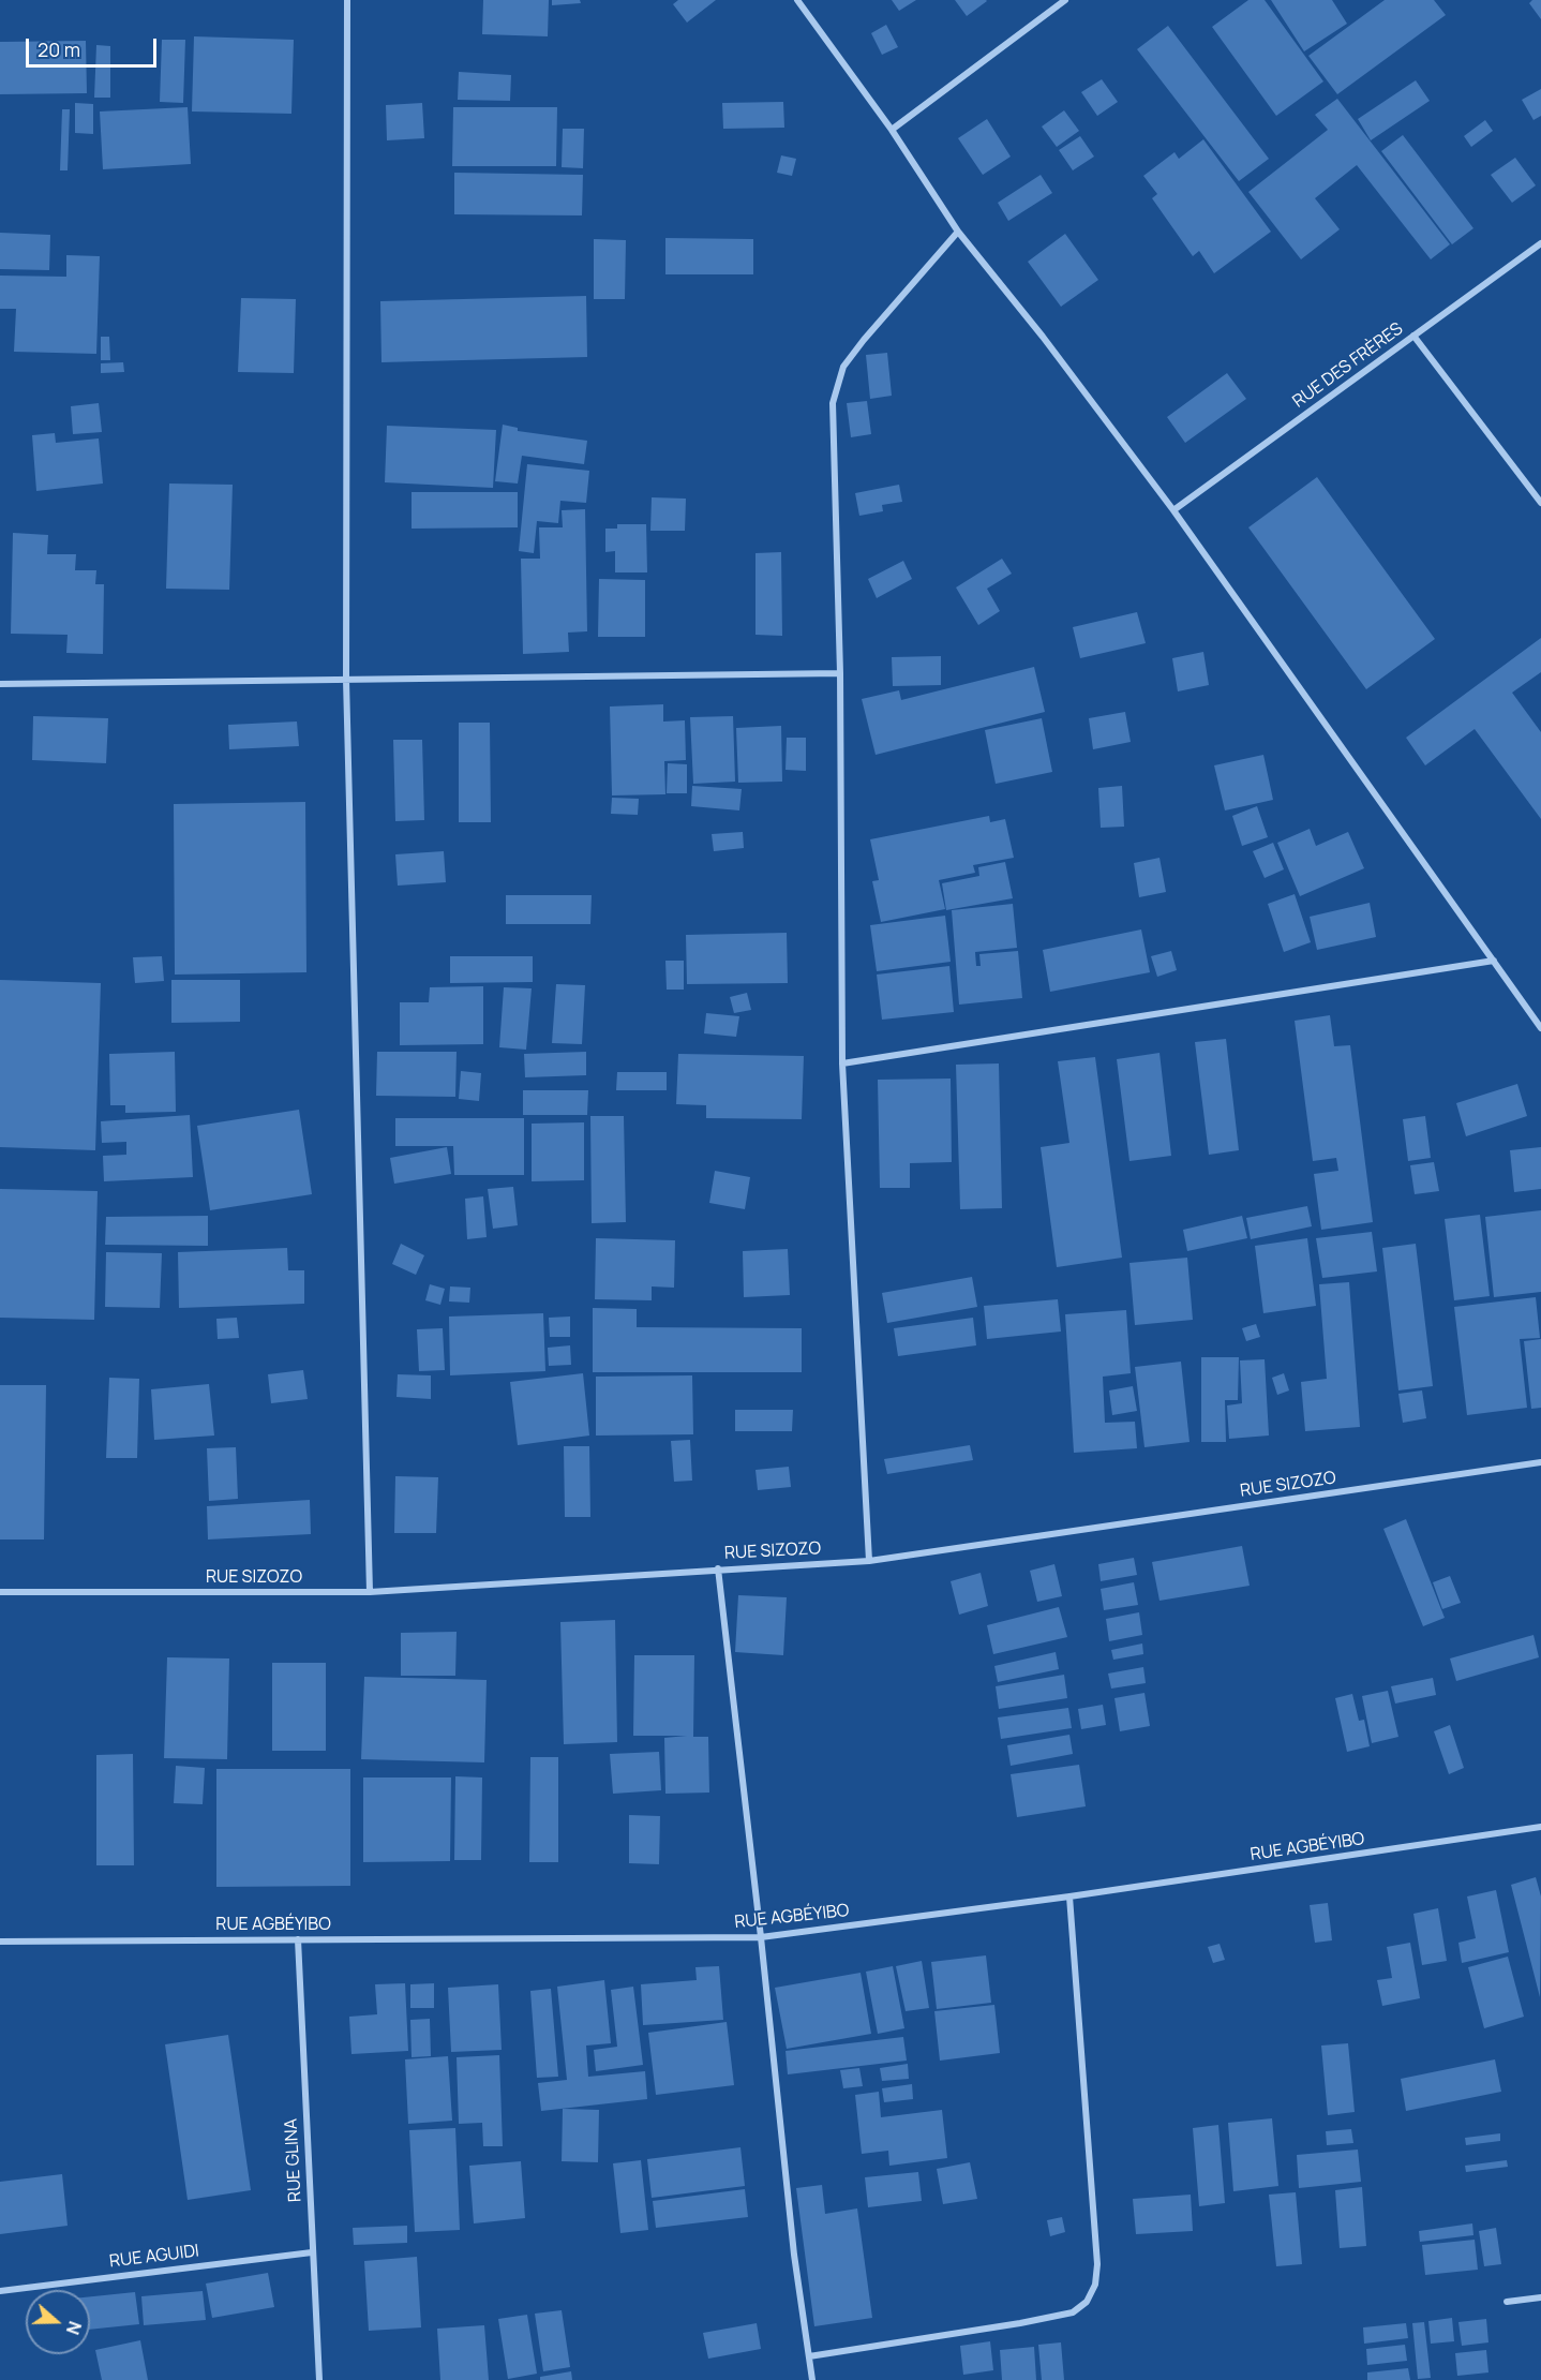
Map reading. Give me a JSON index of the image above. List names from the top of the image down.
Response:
{
  "streets": {
    "street": [
      "RUE DES FRÈRES",
      "RUE SIZOZO",
      "RUE AGBÉYIBO",
      "RUE GLINA",
      "RUE AGUIDI"
    ]
  },
  "crossings": [
    ["RUE AGBÉYIBO", "RUE GLINA"],
    ["RUE GLINA", "RUE AGUIDI"]
  ],
  "scale_bar": "20 m",
  "north": "right"
}
